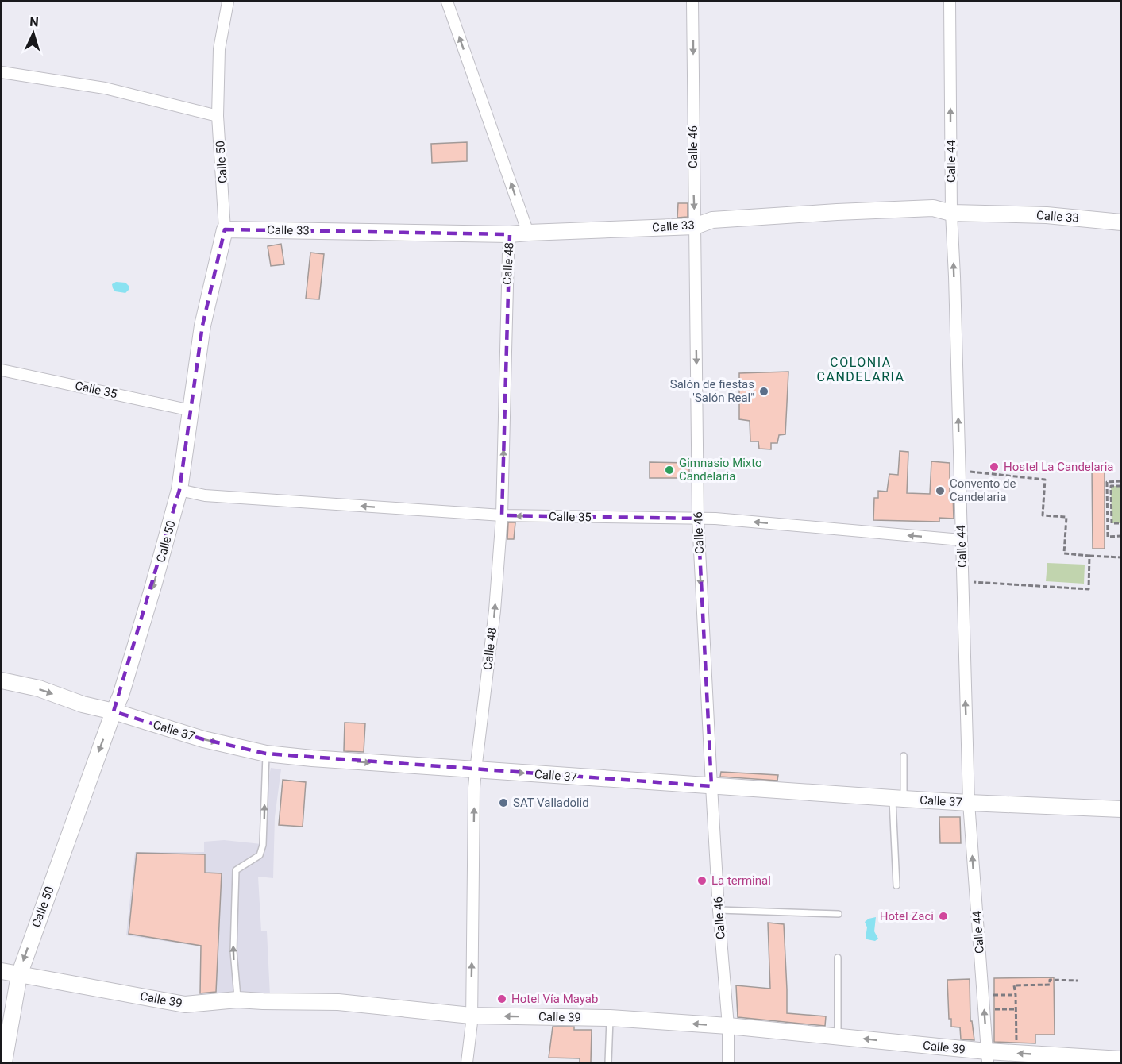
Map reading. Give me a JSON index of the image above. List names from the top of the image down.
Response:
{
  "streets": {
    "street": [
      "Calle 46",
      "Calle 44",
      "Calle 50",
      "Calle 33",
      "Calle 48",
      "Calle 35",
      "Calle 37",
      "Calle 39"
    ]
  },
  "crossings": [
    ["Calle 46", "Calle 33"],
    ["Calle 46", "Calle 35"],
    ["Calle 46", "Calle 37"],
    ["Calle 46", "Calle 39"],
    ["Calle 44", "Calle 33"],
    ["Calle 44", "Calle 35"],
    ["Calle 44", "Calle 37"],
    ["Calle 44", "Calle 39"],
    ["Calle 50", "Calle 33"],
    ["Calle 50", "Calle 35"],
    ["Calle 50", "Calle 37"],
    ["Calle 50", "Calle 39"],
    ["Calle 33", "Calle 48"],
    ["Calle 48", "Calle 35"],
    ["Calle 48", "Calle 37"],
    ["Calle 48", "Calle 39"]
  ],
  "one_way": [
    "Calle 46",
    "Calle 44",
    "Calle 50",
    "Calle 48",
    "Calle 35",
    "Calle 37",
    "Calle 39"
  ],
  "districts": ["COLONIA CANDELARIA"],
  "places": [
    "Salón de fiestas \"Salón Real\"",
    "Hostel La Candelaria",
    "Gimnasio Mixto Candelaria",
    "Convento de Candelaria",
    "SAT Valladolid",
    "La terminal",
    "Hotel Zaci",
    "Hotel Vía Mayab"
  ],
  "north": "top"
}
